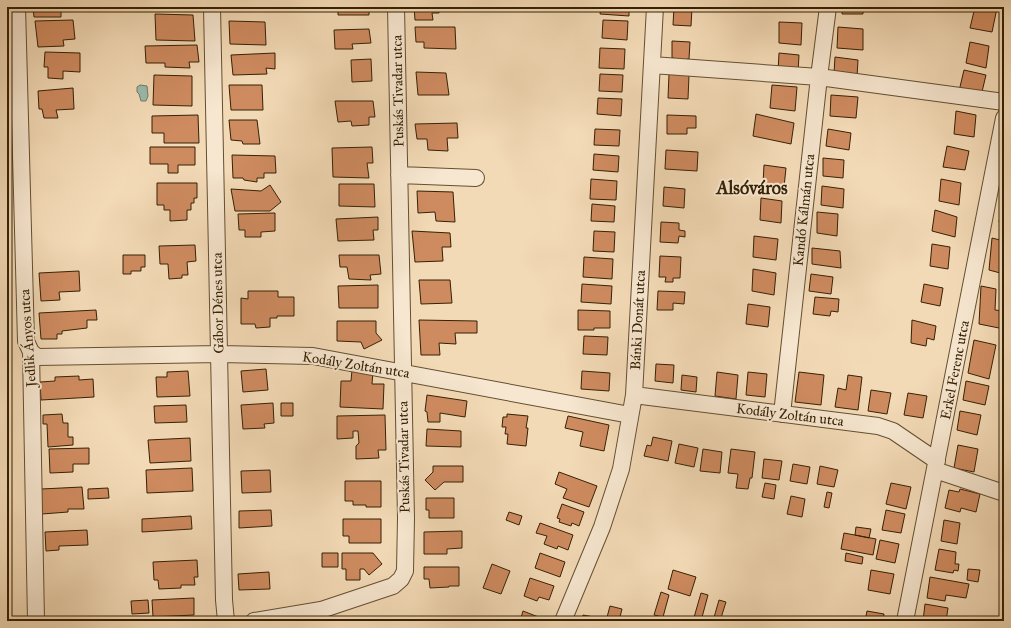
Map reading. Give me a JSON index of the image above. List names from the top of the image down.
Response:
{
  "streets": {
    "street": [
      "Puskás Tivadar utca",
      "Kandó Kálmán utca",
      "Gábor Dénes utca",
      "Bánki Donát utca",
      "Jedlik Ányos utca",
      "Kodály Zoltán utca",
      "Erkel Ferenc utca"
    ]
  },
  "crossings": [
    ["Puskás Tivadar utca", "Kodály Zoltán utca"],
    ["Kandó Kálmán utca", "Kodály Zoltán utca"],
    ["Gábor Dénes utca", "Kodály Zoltán utca"],
    ["Bánki Donát utca", "Kodály Zoltán utca"],
    ["Jedlik Ányos utca", "Kodály Zoltán utca"],
    ["Kodály Zoltán utca", "Erkel Ferenc utca"]
  ],
  "districts": ["Alsóváros"]
}
